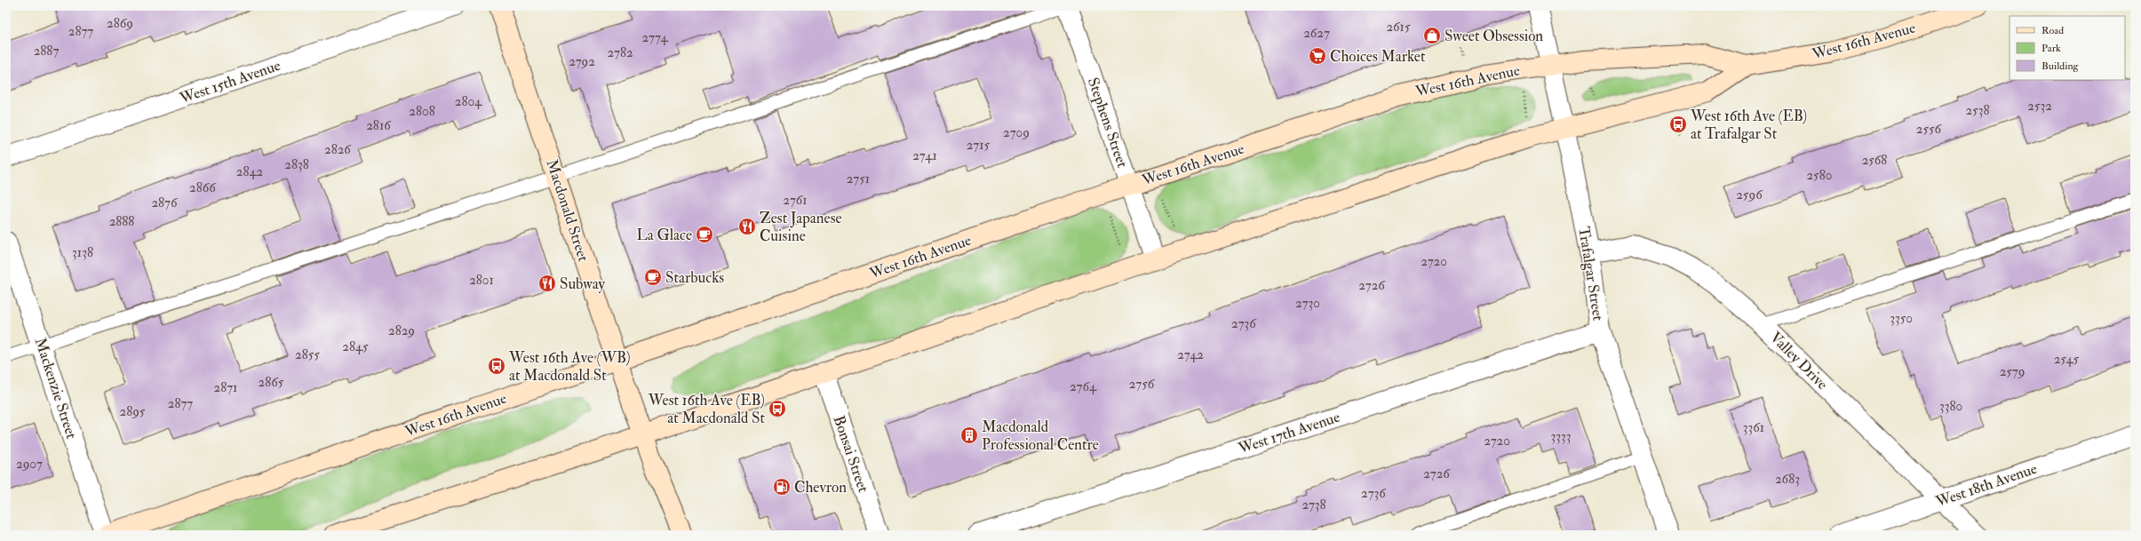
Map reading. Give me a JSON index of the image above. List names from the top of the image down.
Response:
{
  "streets": {
    "main road": ["West 16th Avenue", "Macdonald Street"],
    "street": [
      "West 15th Avenue",
      "Stephens Street",
      "Trafalgar Street",
      "Valley Drive",
      "Mackenzie Street",
      "West 17th Avenue",
      "Bonsai Street",
      "West 18th Avenue"
    ]
  },
  "crossings": [
    ["West 16th Avenue", "Stephens Street"],
    ["West 16th Avenue", "Macdonald Street"],
    ["West 16th Avenue", "Trafalgar Street"],
    ["West 16th Avenue", "Bonsai Street"],
    ["Trafalgar Street", "Valley Drive"],
    ["Trafalgar Street", "West 17th Avenue"],
    ["Valley Drive", "West 18th Avenue"]
  ],
  "places": {
    "shop": ["Sweet Obsession"],
    "supermarket": ["Choices Market"],
    "bus stop": ["West 16th Ave (EB) at Trafalgar St", "West 16th Ave (WB) at Macdonald St", "West 16th Ave (EB) at Macdonald St"],
    "restaurant": ["Zest Japanese Cuisine", "Subway"],
    "cafe": ["La Glace", "Starbucks"],
    "building": ["Macdonald Professional Centre"],
    "fuel station": ["Chevron"]
  },
  "house_numbers": [
    "2869",
    "2615",
    "2877",
    "2627",
    "2774",
    "2887",
    "2782",
    "2792",
    "2804",
    "2532",
    "2538",
    "2808",
    "2816",
    "2556",
    "2709",
    "2715",
    "2826",
    "2741",
    "2568",
    "2838",
    "2842",
    "2580",
    "2751",
    "2866",
    "2596",
    "2761",
    "2876",
    "2888",
    "3138",
    "2720",
    "2801",
    "2726",
    "2730",
    "3350",
    "2736",
    "2829",
    "2845",
    "2855",
    "2742",
    "2545",
    "2579",
    "2865",
    "2756",
    "2764",
    "2871",
    "2877",
    "3380",
    "2895",
    "3361",
    "3333",
    "2720",
    "2907",
    "2726",
    "2683",
    "2736",
    "2738"
  ],
  "legend": ["Road", "Park", "Building"]
}
